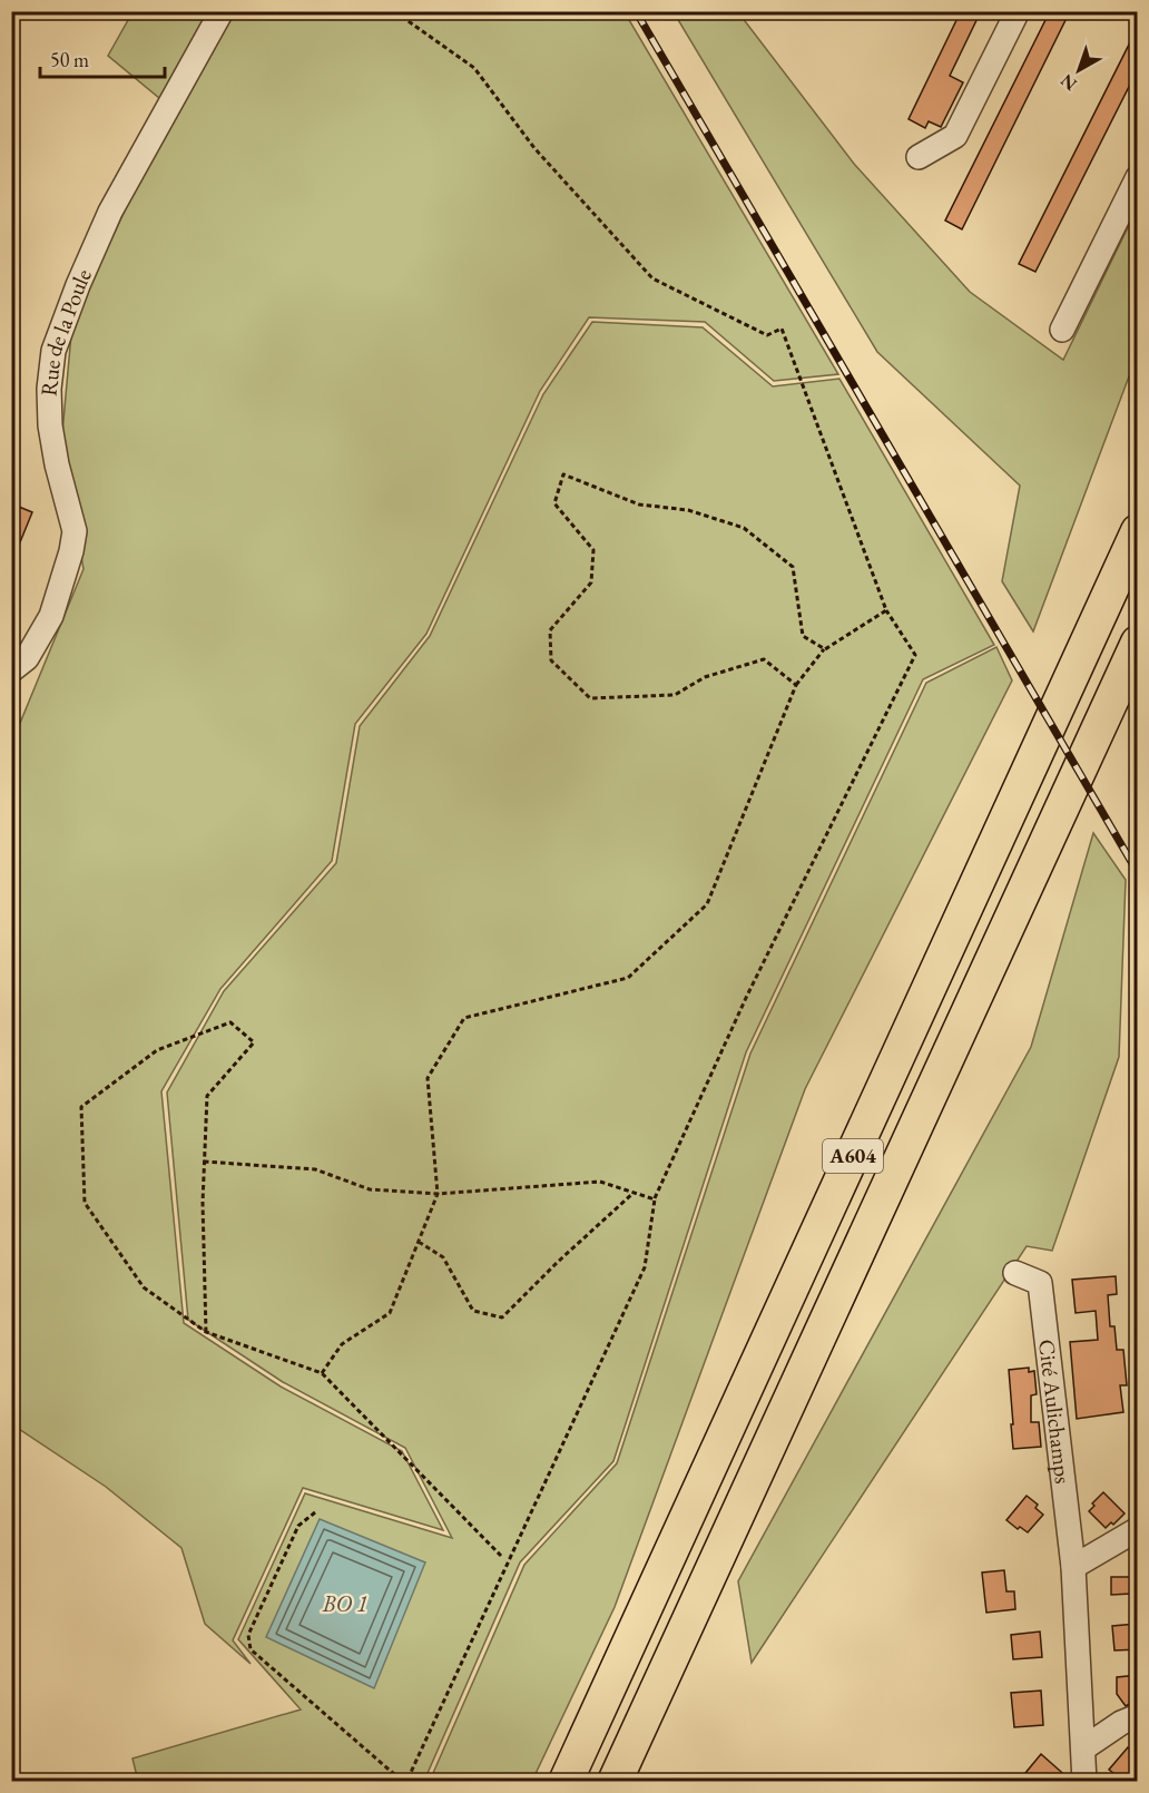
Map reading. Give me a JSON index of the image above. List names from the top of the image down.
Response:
{
  "streets": {
    "highway": ["A604"],
    "street": ["Rue de la Poule", "Cité Aulichamps"]
  },
  "water": ["BO 1"],
  "scale_bar": "50 m",
  "north": "bottom left"
}
